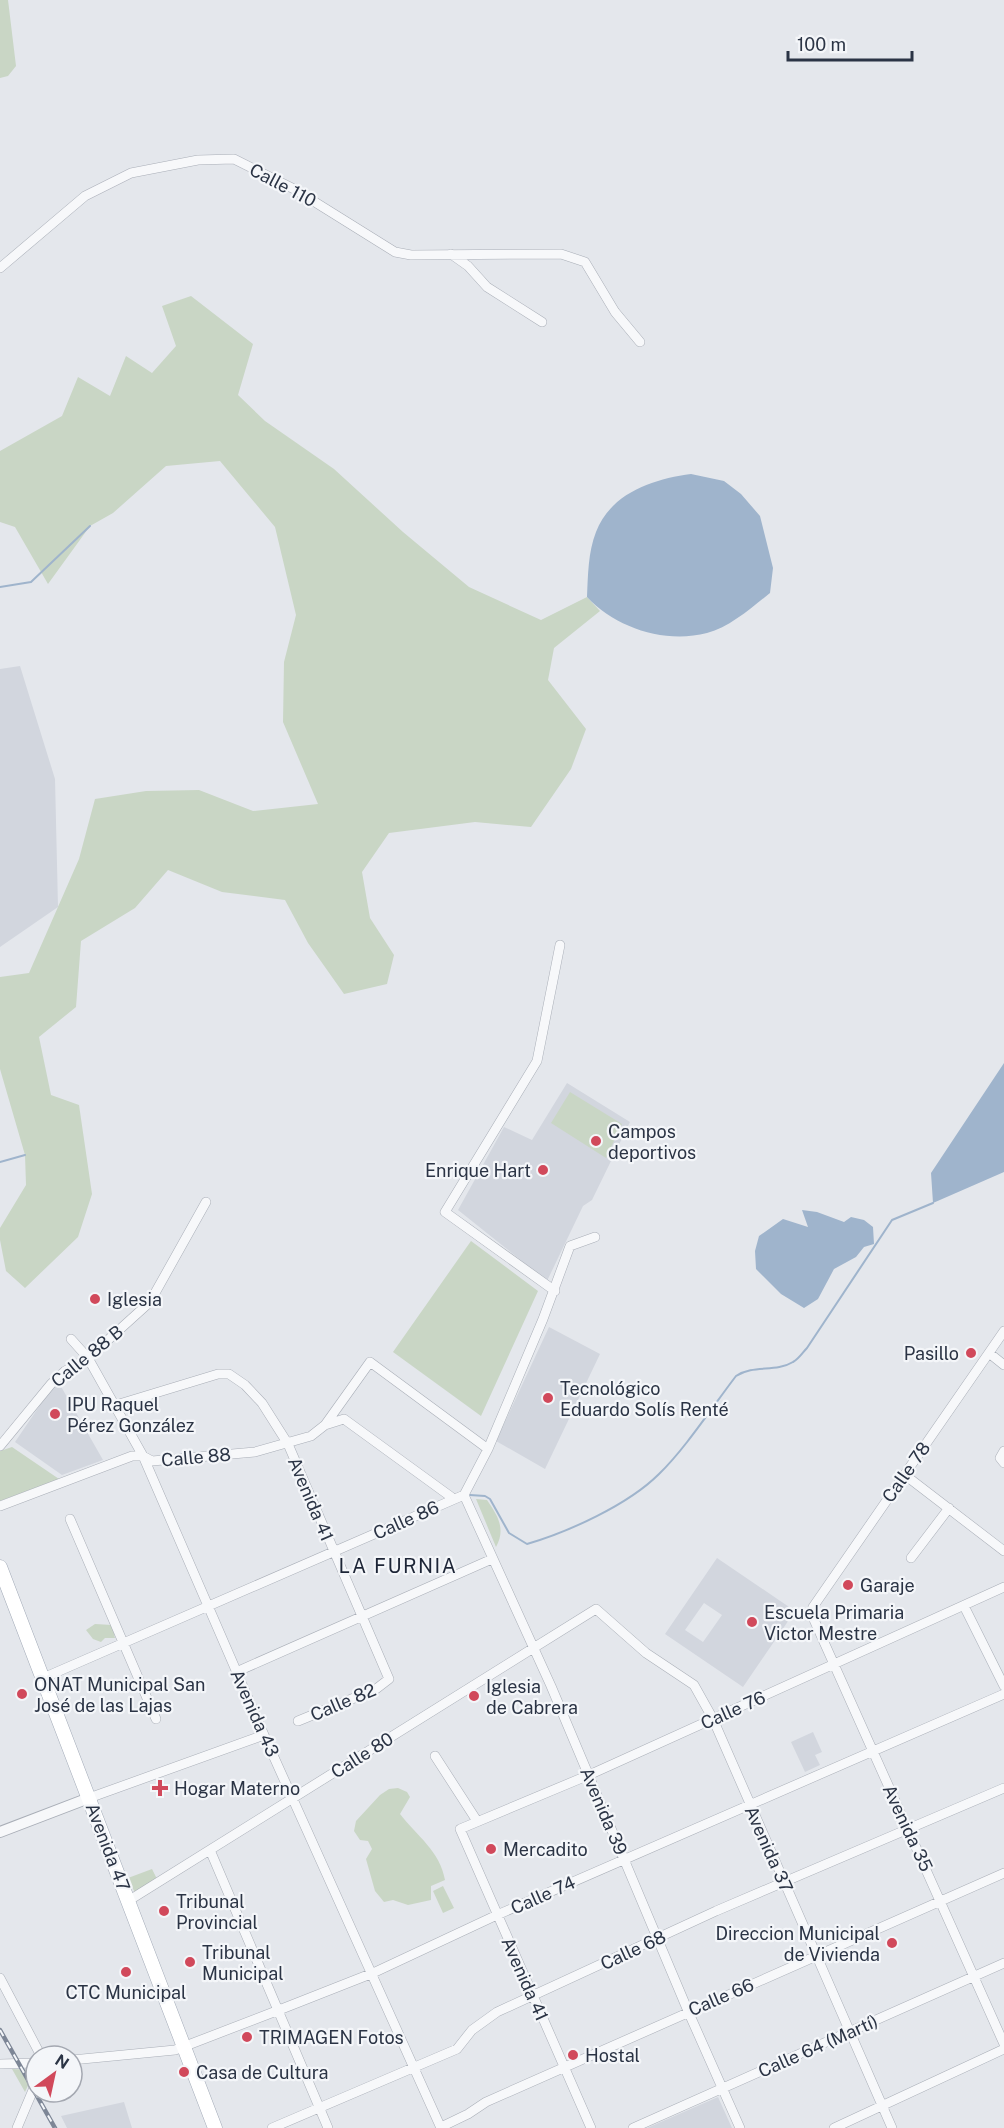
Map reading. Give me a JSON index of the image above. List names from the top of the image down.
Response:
{
  "streets": {
    "main road": ["Avenida 47"],
    "street": [
      "Calle 110",
      "Calle 88 B",
      "Calle 88",
      "Calle 78",
      "Avenida 41",
      "Calle 86",
      "Calle 82",
      "Calle 76",
      "Avenida 43",
      "Calle 80",
      "Avenida 39",
      "Avenida 35",
      "Avenida 37",
      "Calle 74",
      "Calle 68",
      "Calle 66",
      "Calle 64 (Martí)"
    ]
  },
  "crossings": [
    ["Calle 88 B", "Avenida 43"],
    ["Calle 88", "Avenida 41"],
    ["Calle 88", "Calle 86"],
    ["Calle 88", "Avenida 43"],
    ["Calle 78", "Avenida 35"],
    ["Avenida 41", "Calle 86"],
    ["Avenida 41", "Calle 82"],
    ["Avenida 41", "Calle 76"],
    ["Avenida 41", "Avenida 43"],
    ["Avenida 41", "Calle 74"],
    ["Avenida 41", "Calle 68"],
    ["Avenida 41", "Calle 66"],
    ["Calle 86", "Avenida 43"],
    ["Calle 86", "Avenida 39"],
    ["Calle 86", "Avenida 47"],
    ["Calle 76", "Avenida 39"],
    ["Calle 76", "Avenida 35"],
    ["Calle 76", "Avenida 37"],
    ["Avenida 43", "Calle 80"],
    ["Avenida 43", "Calle 74"],
    ["Avenida 43", "Calle 68"],
    ["Avenida 43", "Calle 66"],
    ["Calle 80", "Avenida 39"],
    ["Calle 80", "Avenida 47"],
    ["Calle 80", "Avenida 37"],
    ["Avenida 39", "Calle 74"],
    ["Avenida 39", "Calle 68"],
    ["Avenida 39", "Calle 66"],
    ["Avenida 39", "Calle 64 (Martí)"],
    ["Avenida 35", "Calle 74"],
    ["Avenida 35", "Calle 68"],
    ["Avenida 35", "Calle 66"],
    ["Avenida 35", "Calle 64 (Martí)"],
    ["Avenida 47", "Calle 74"],
    ["Avenida 37", "Calle 74"],
    ["Avenida 37", "Calle 68"],
    ["Avenida 37", "Calle 66"],
    ["Avenida 37", "Calle 64 (Martí)"]
  ],
  "districts": ["LA FURNIA"],
  "places": {
    "other": [
      "Campos deportivos",
      "Enrique Hart",
      "Iglesia",
      "Pasillo",
      "Tecnológico Eduardo Solís Renté",
      "IPU Raquel Pérez González",
      "Garaje",
      "Escuela Primaria Victor Mestre",
      "ONAT Municipal San José de las Lajas",
      "Iglesia de Cabrera",
      "Mercadito",
      "Tribunal Provincial",
      "Direccion Municipal de Vivienda",
      "Tribunal Municipal",
      "CTC Municipal",
      "TRIMAGEN Fotos",
      "Hostal",
      "Casa de Cultura"
    ],
    "health": ["Hogar Materno"]
  },
  "scale_bar": "100 m",
  "north": "top right"
}
